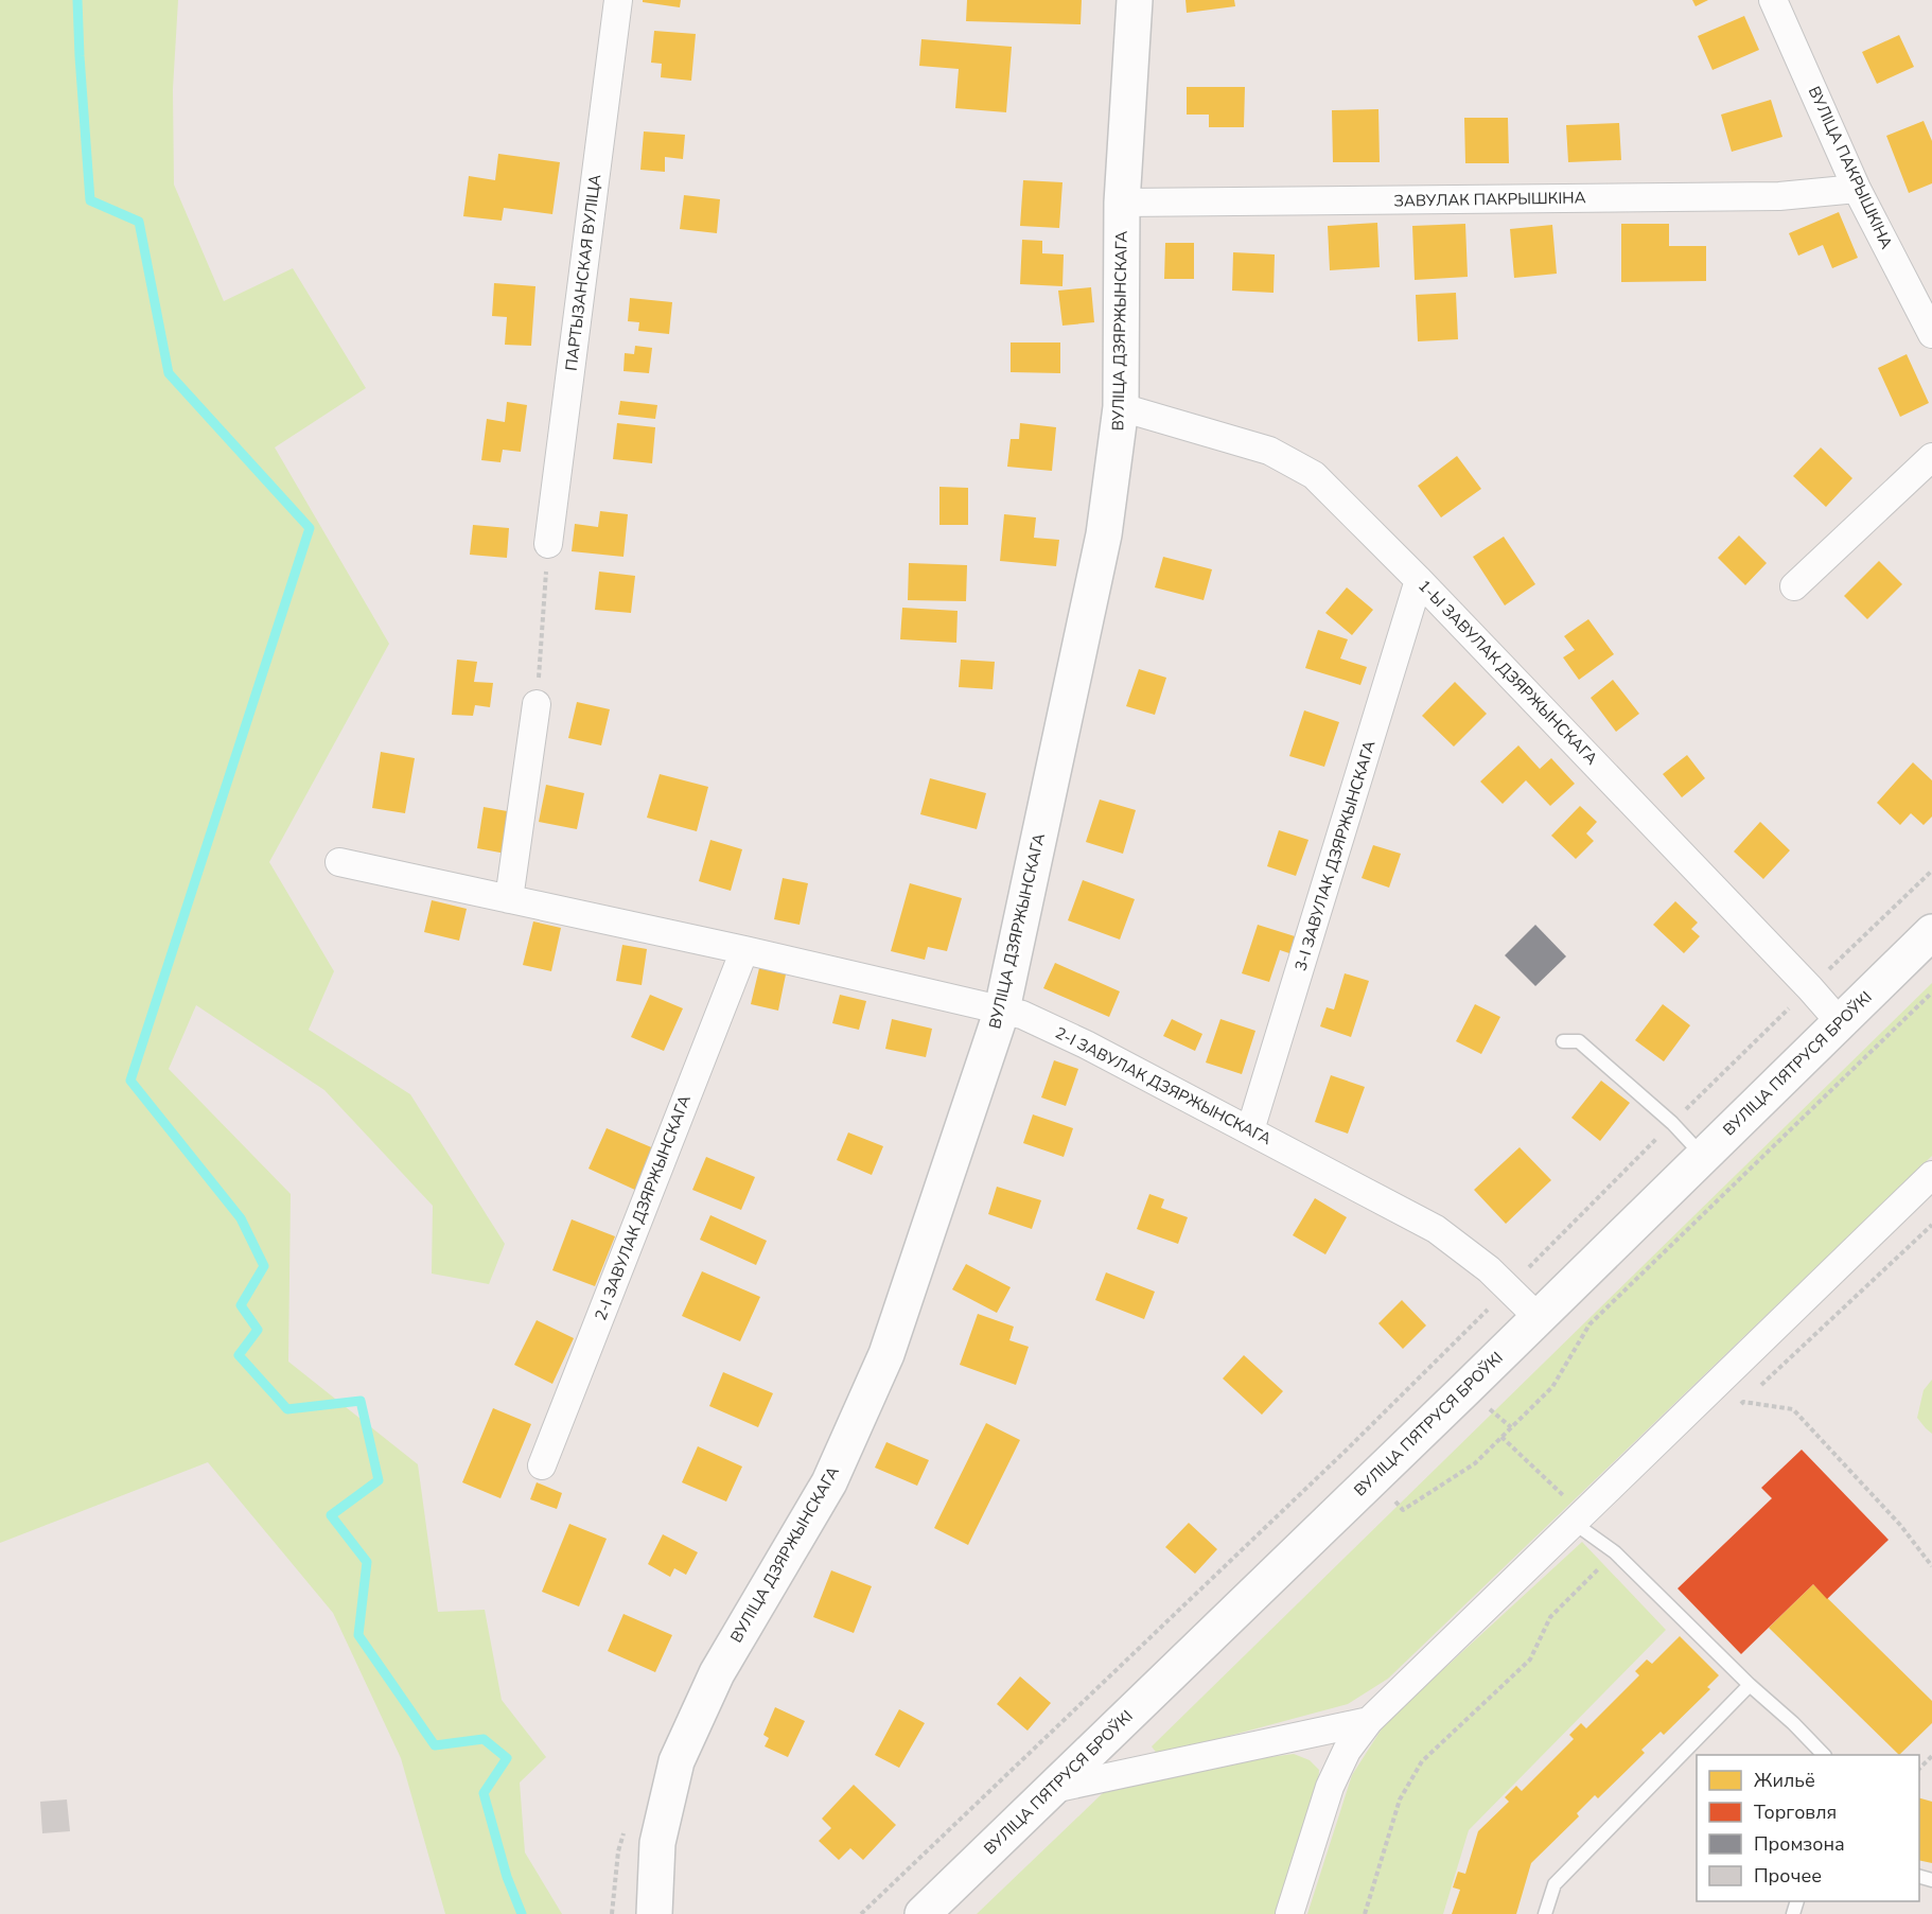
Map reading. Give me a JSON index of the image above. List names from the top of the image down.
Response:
{
  "streets": {
    "street": [
      "ВУЛІЦА ПАКРЫШКІНА",
      "ЗАВУЛАК ПАКРЫШКІНА",
      "ПАРТЫЗАНСКАЯ ВУЛІЦА",
      "ВУЛІЦА ДЗЯРЖЫНСКАГА",
      "1-Ы ЗАВУЛАК ДЗЯРЖЫНСКАГА",
      "3-І ЗАВУЛАК ДЗЯРЖЫНСКАГА",
      "ВУЛІЦА ПЯТРУСЯ БРОЎКІ",
      "2-І ЗАВУЛАК ДЗЯРЖЫНСКАГА"
    ]
  },
  "crossings": [
    ["ВУЛІЦА ПАКРЫШКІНА", "ЗАВУЛАК ПАКРЫШКІНА"],
    ["ЗАВУЛАК ПАКРЫШКІНА", "ВУЛІЦА ДЗЯРЖЫНСКАГА"],
    ["ВУЛІЦА ДЗЯРЖЫНСКАГА", "1-Ы ЗАВУЛАК ДЗЯРЖЫНСКАГА"],
    ["ВУЛІЦА ДЗЯРЖЫНСКАГА", "2-І ЗАВУЛАК ДЗЯРЖЫНСКАГА"],
    ["1-Ы ЗАВУЛАК ДЗЯРЖЫНСКАГА", "3-І ЗАВУЛАК ДЗЯРЖЫНСКАГА"],
    ["1-Ы ЗАВУЛАК ДЗЯРЖЫНСКАГА", "ВУЛІЦА ПЯТРУСЯ БРОЎКІ"],
    ["3-І ЗАВУЛАК ДЗЯРЖЫНСКАГА", "2-І ЗАВУЛАК ДЗЯРЖЫНСКАГА"],
    ["ВУЛІЦА ПЯТРУСЯ БРОЎКІ", "2-І ЗАВУЛАК ДЗЯРЖЫНСКАГА"]
  ],
  "legend": [
    "Жильё",
    "Торговля",
    "Промзона",
    "Прочее"
  ]
}
